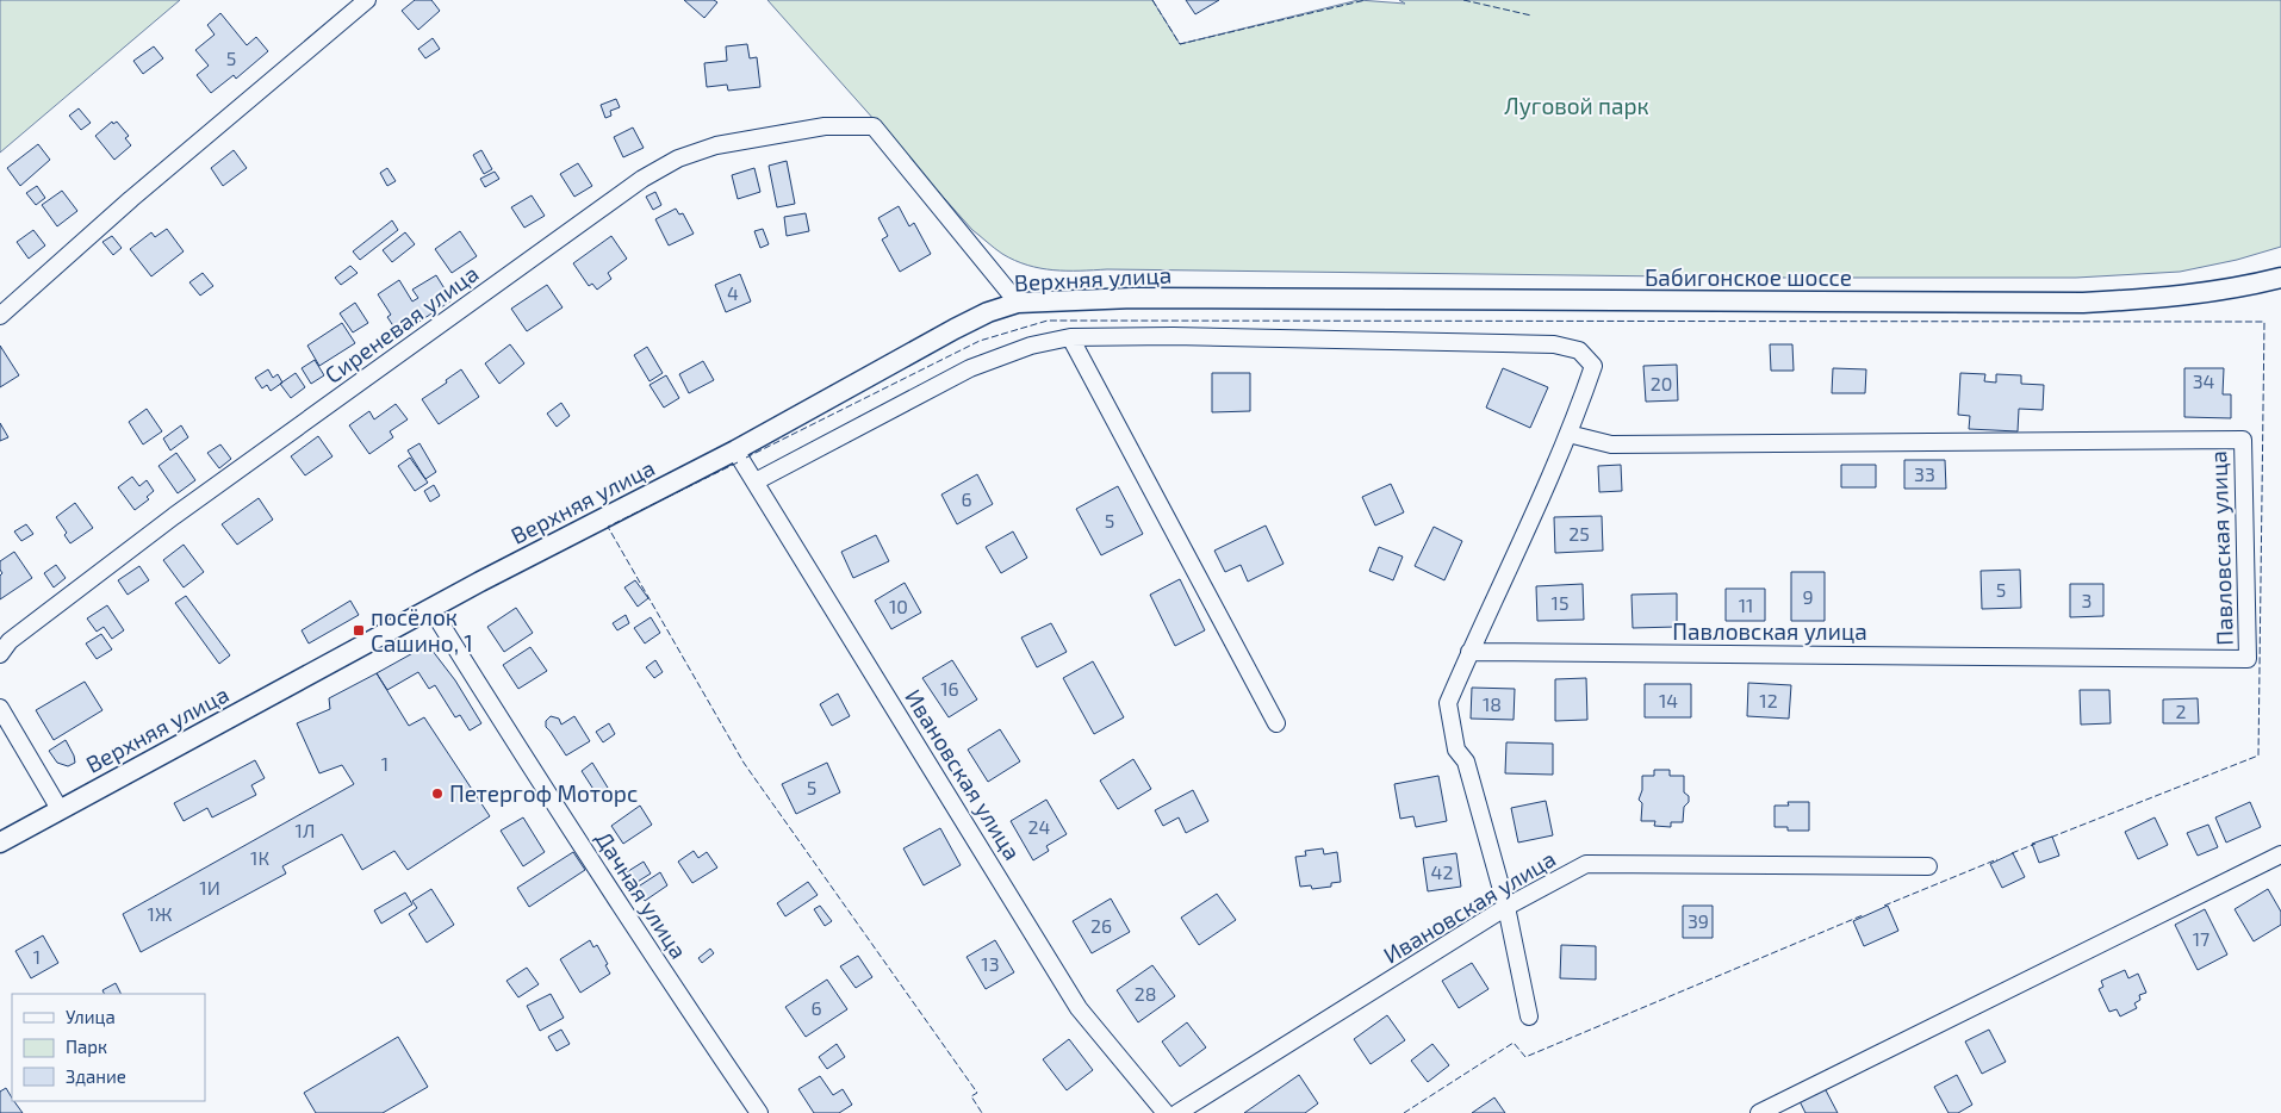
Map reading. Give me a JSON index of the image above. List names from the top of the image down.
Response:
{
  "streets": {
    "street": [
      "Бабигонское шоссе",
      "Верхняя улица",
      "Сиреневая улица",
      "Павловская улица",
      "Ивановская улица",
      "Дачная улица"
    ]
  },
  "crossings": [
    ["Бабигонское шоссе", "Верхняя улица"],
    ["Верхняя улица", "Сиреневая улица"],
    ["Верхняя улица", "Ивановская улица"],
    ["Верхняя улица", "Дачная улица"]
  ],
  "parks": ["Луговой парк"],
  "places": {
    "transit": ["посёлок Сашино, 1"],
    "other": ["Петергоф Моторс"]
  },
  "house_numbers": [
    "5",
    "4",
    "34",
    "20",
    "33",
    "6",
    "5",
    "25",
    "5",
    "9",
    "3",
    "15",
    "11",
    "10",
    "16",
    "14",
    "12",
    "18",
    "2",
    "1",
    "5",
    "24",
    "1Л",
    "1К",
    "42",
    "1И",
    "1Ж",
    "39",
    "26",
    "17",
    "1",
    "13",
    "28",
    "6"
  ],
  "legend": ["Улица", "Парк", "Здание"]
}
